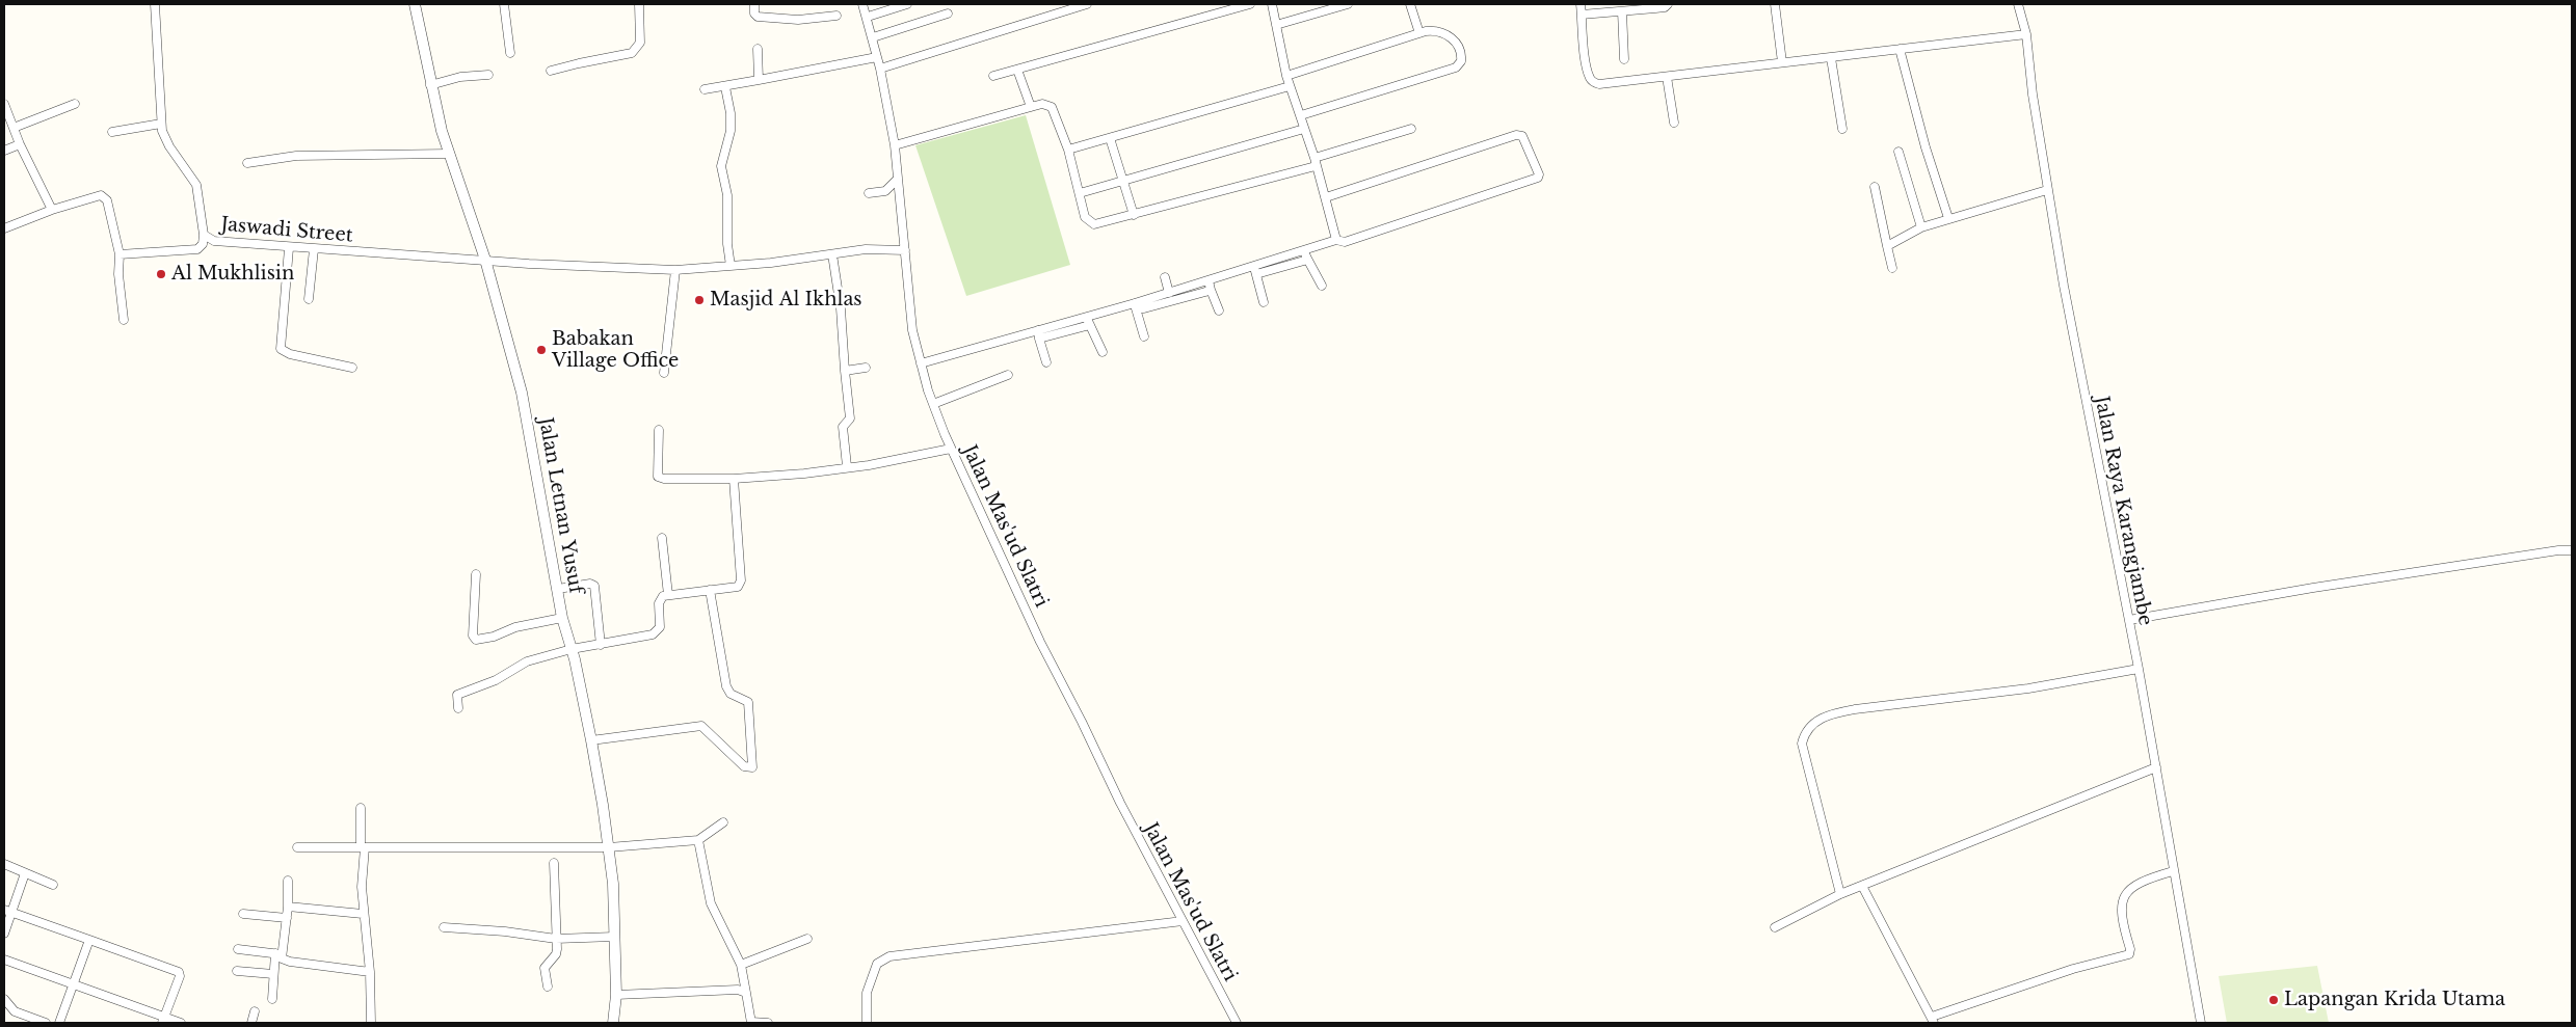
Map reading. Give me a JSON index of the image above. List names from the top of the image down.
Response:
{
  "streets": {
    "street": [
      "Jaswadi Street",
      "Jalan Letnan Yusuf",
      "Jalan Raya Karangjambe",
      "Jalan Mas'ud Slatri"
    ]
  },
  "crossings": [
    ["Jaswadi Street", "Jalan Letnan Yusuf"],
    ["Jaswadi Street", "Jalan Mas'ud Slatri"]
  ],
  "places": [
    "Al Mukhlisin",
    "Masjid Al Ikhlas",
    "Babakan Village Office",
    "Lapangan Krida Utama"
  ]
}
